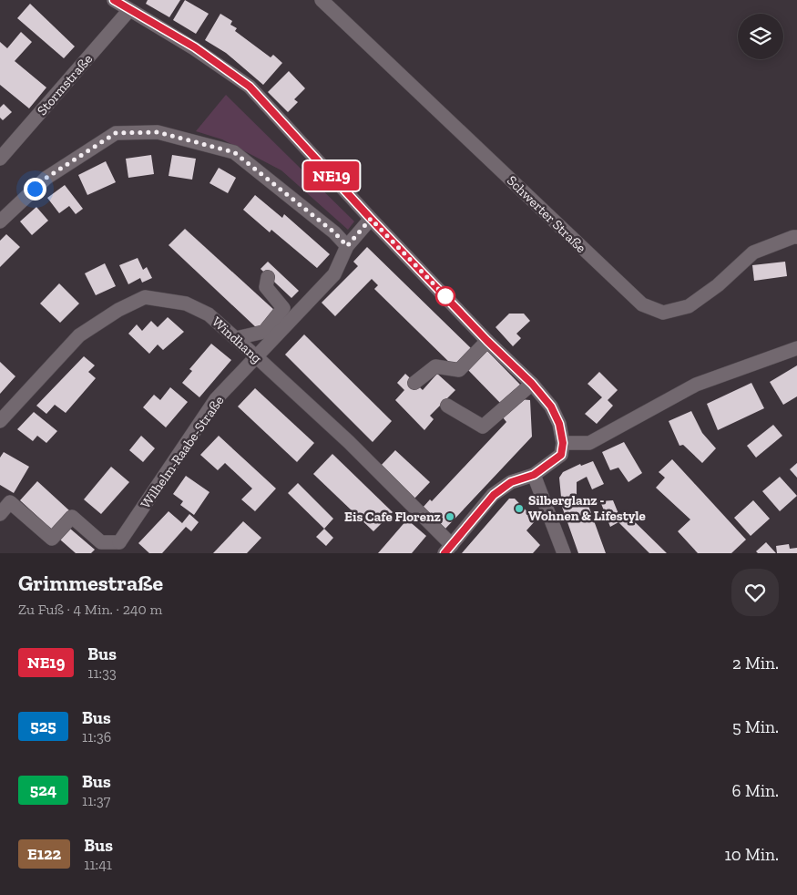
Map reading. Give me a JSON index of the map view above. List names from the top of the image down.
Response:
{
  "streets": {
    "street": [
      "Stormstraße",
      "Schwerter Straße",
      "Windhang",
      "Wilhelm-Raabe-Straße"
    ]
  },
  "crossings": [
    ["Windhang", "Wilhelm-Raabe-Straße"]
  ],
  "places": ["Silberglanz - Wohnen & Lifestyle", "Eis Cafe Florenz"],
  "lines": ["bus line NE19"],
  "page": {
    "on_map": "NE19",
    "heading": ["Grimmestraße", "Zu Fuß · 4 Min. · 240 m"],
    "list": [
      {
        "mark": "NE19",
        "name": "Bus",
        "note": "11:33",
        "value": "2 Min."
      },
      {
        "mark": "525",
        "name": "Bus",
        "note": "11:36",
        "value": "5 Min."
      },
      {
        "mark": "524",
        "name": "Bus",
        "note": "11:37",
        "value": "6 Min."
      },
      {
        "mark": "E122",
        "name": "Bus",
        "note": "11:41",
        "value": "10 Min."
      }
    ]
  }
}
